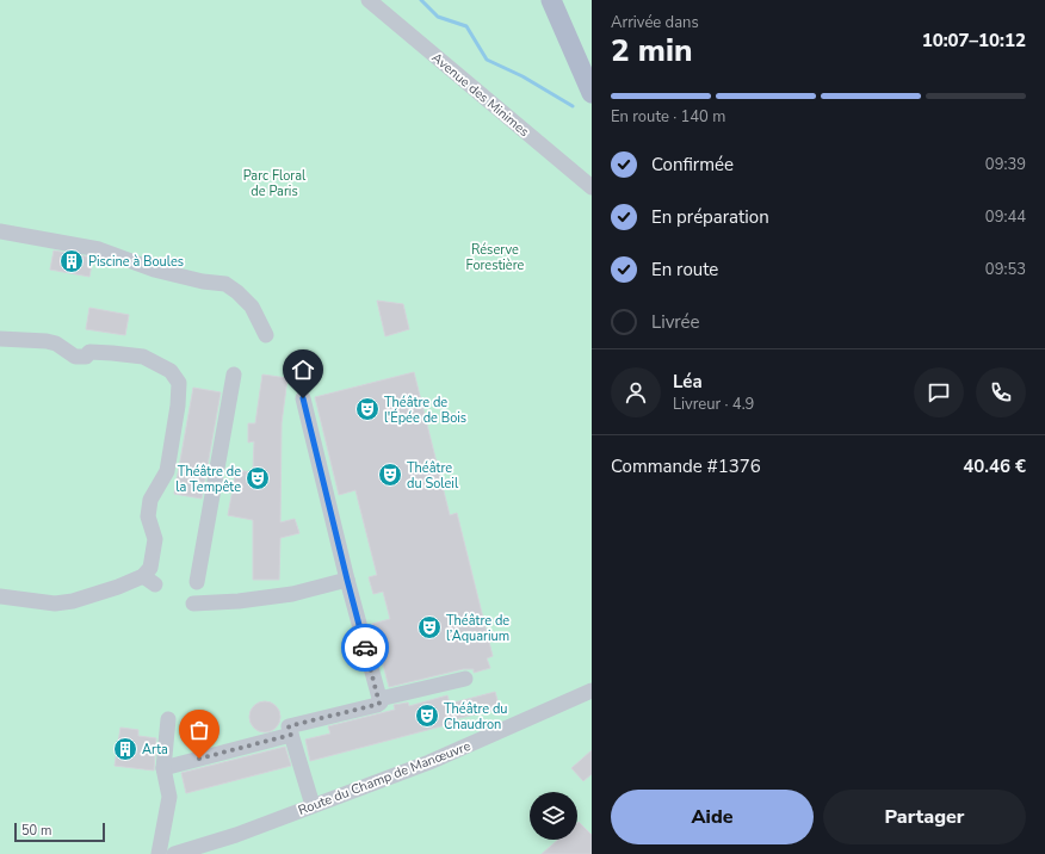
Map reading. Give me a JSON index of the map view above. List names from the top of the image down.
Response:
{
  "streets": {
    "street": ["Avenue des Minimes", "Route du Champ de Manœuvre"]
  },
  "parks": ["Parc Floral de Paris", "Réserve Forestière"],
  "places": {
    "building": ["Piscine à Boules", "Arta"],
    "theatre": [
      "Théâtre de l'Épée de Bois",
      "Théâtre du Soleil",
      "Théâtre de la Tempête",
      "Théâtre de l’Aquarium",
      "Théâtre du Chaudron"
    ]
  },
  "scale_bar": "50 m",
  "page": {
    "heading": ["2 min", "Arrivée dans", "10:07–10:12"],
    "panel": [
      "Léa",
      "Livreur · 4.9",
      "Commande #1376",
      "40.46 €"
    ],
    "bar": "En route · 140 m",
    "list": [
      ["Confirmée", "09:39"],
      ["En préparation", "09:44"],
      ["En route", "09:53"],
      "Livrée"
    ],
    "buttons": ["Aide", "Partager"],
    "scale": "50 m"
  }
}
